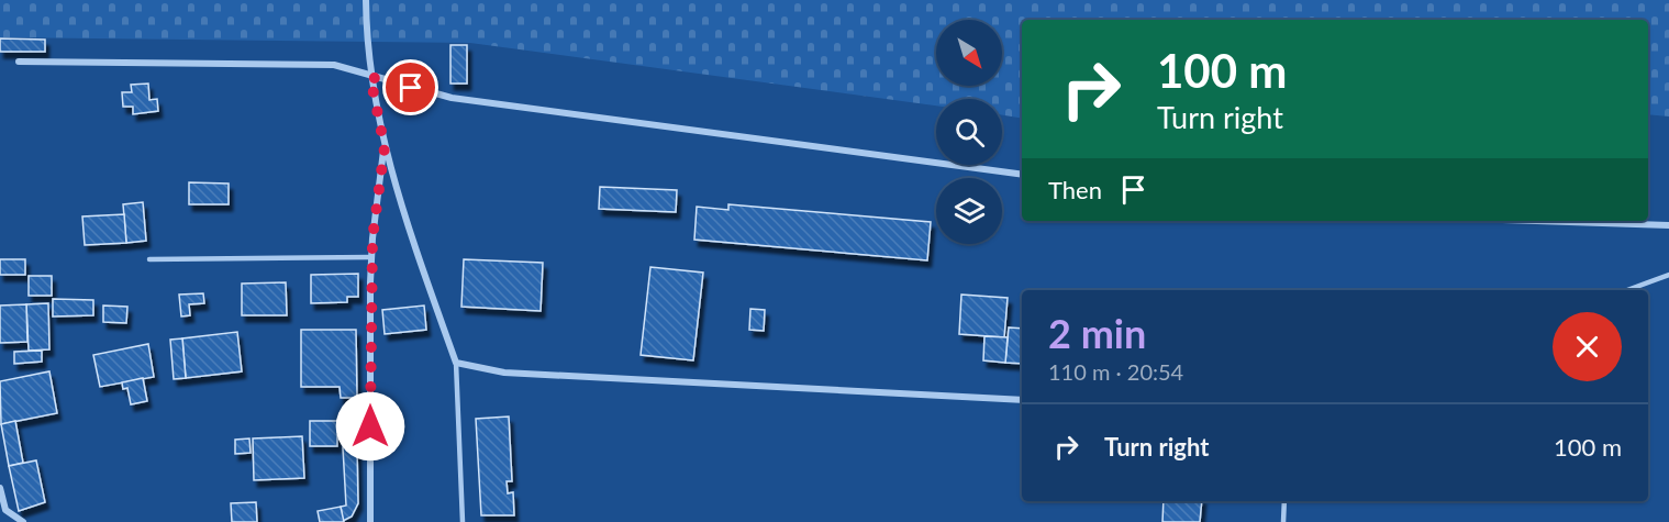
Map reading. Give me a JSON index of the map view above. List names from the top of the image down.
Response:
{
  "north": "bottom right",
  "page": {
    "turn": ["100 m", "Turn right"],
    "then": "Then",
    "heading": ["2 min", "110 m · 20:54"],
    "list": [
      {
        "name": "Turn right",
        "value": "100 m"
      }
    ]
  }
}
